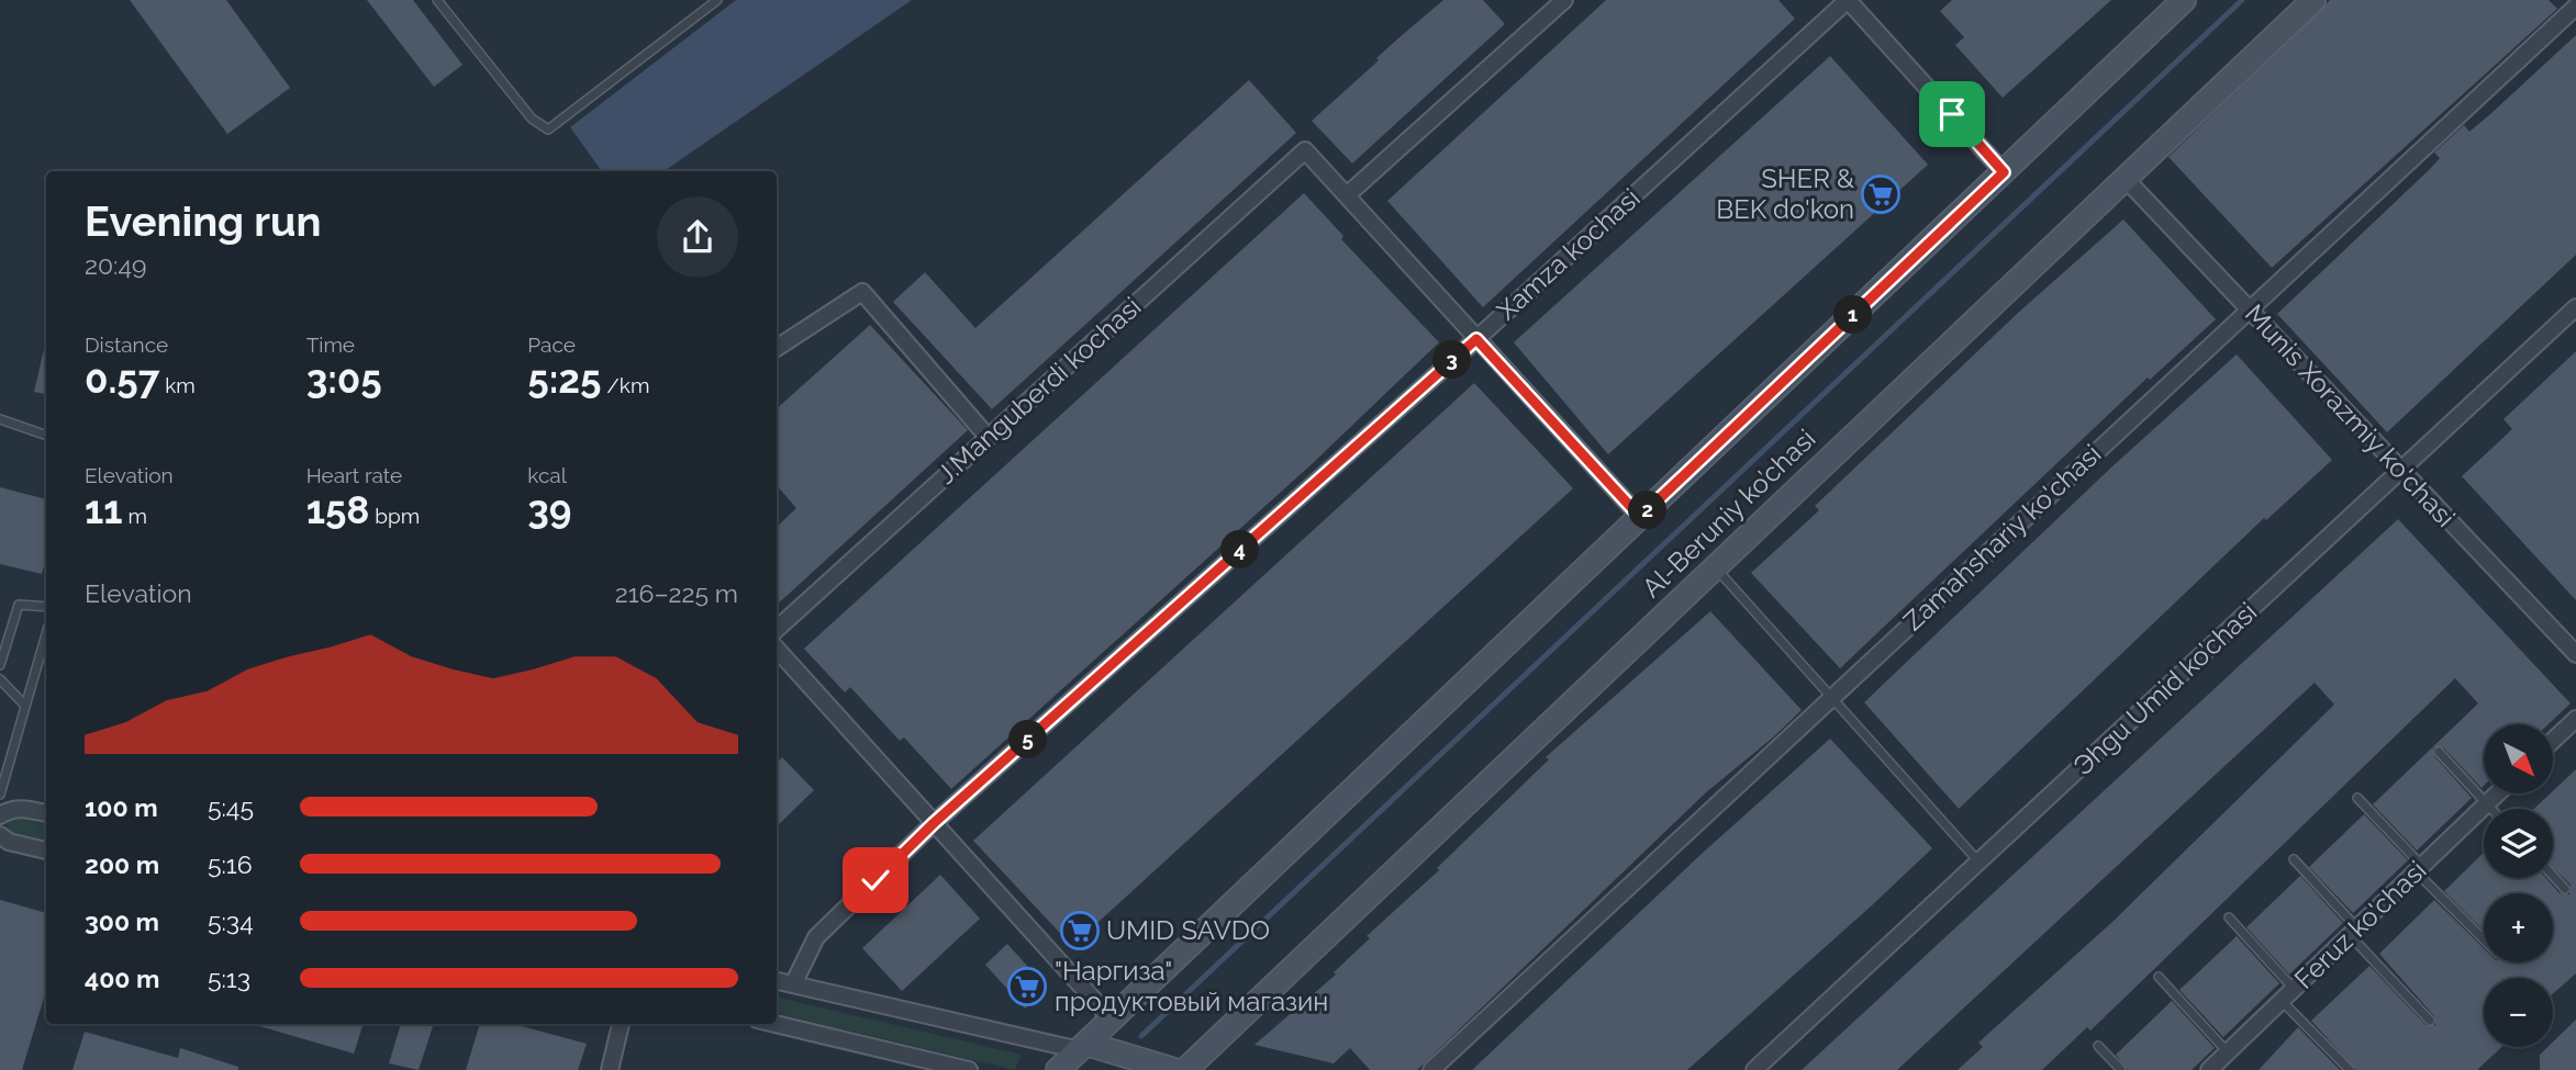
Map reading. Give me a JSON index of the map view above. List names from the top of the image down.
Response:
{
  "streets": {
    "main road": ["Al-Beruniy ko’chasi"],
    "street": [
      "Xamza kochasi",
      "J.Manguberdi kochasi",
      "Munis Xorazmiy ko'chasi",
      "Zamahshariy ko'chasi",
      "Эhgu Umid ko’chasi",
      "Feruz ko'chasi"
    ]
  },
  "crossings": [
    ["Munis Xorazmiy ko'chasi", "Al-Beruniy ko’chasi"],
    ["Munis Xorazmiy ko'chasi", "Zamahshariy ko'chasi"],
    ["Munis Xorazmiy ko'chasi", "Эhgu Umid ko’chasi"]
  ],
  "places": {
    "supermarket": ["SHER & BEK do'kon", "UMID SAVDO", "\"Наргиза\" продуктовый магазин"]
  },
  "north": "bottom right",
  "page": {
    "heading": ["Evening run", "20:49"],
    "pins": [
      "1",
      "3",
      "2",
      "4",
      "5"
    ],
    "stats": [
      ["Distance", "0.57 km"],
      ["Time", "3:05"],
      ["Pace", "5:25 /km"],
      ["Elevation", "11 m"],
      ["Heart rate", "158 bpm"],
      ["kcal", "39"]
    ],
    "chart": ["Elevation", "216–225 m"],
    "map_buttons": ["+", "−"],
    "list": [
      {
        "name": "100 m",
        "note": "5:45"
      },
      {
        "name": "200 m",
        "note": "5:16"
      },
      {
        "name": "300 m",
        "note": "5:34"
      },
      {
        "name": "400 m",
        "note": "5:13"
      }
    ]
  }
}
